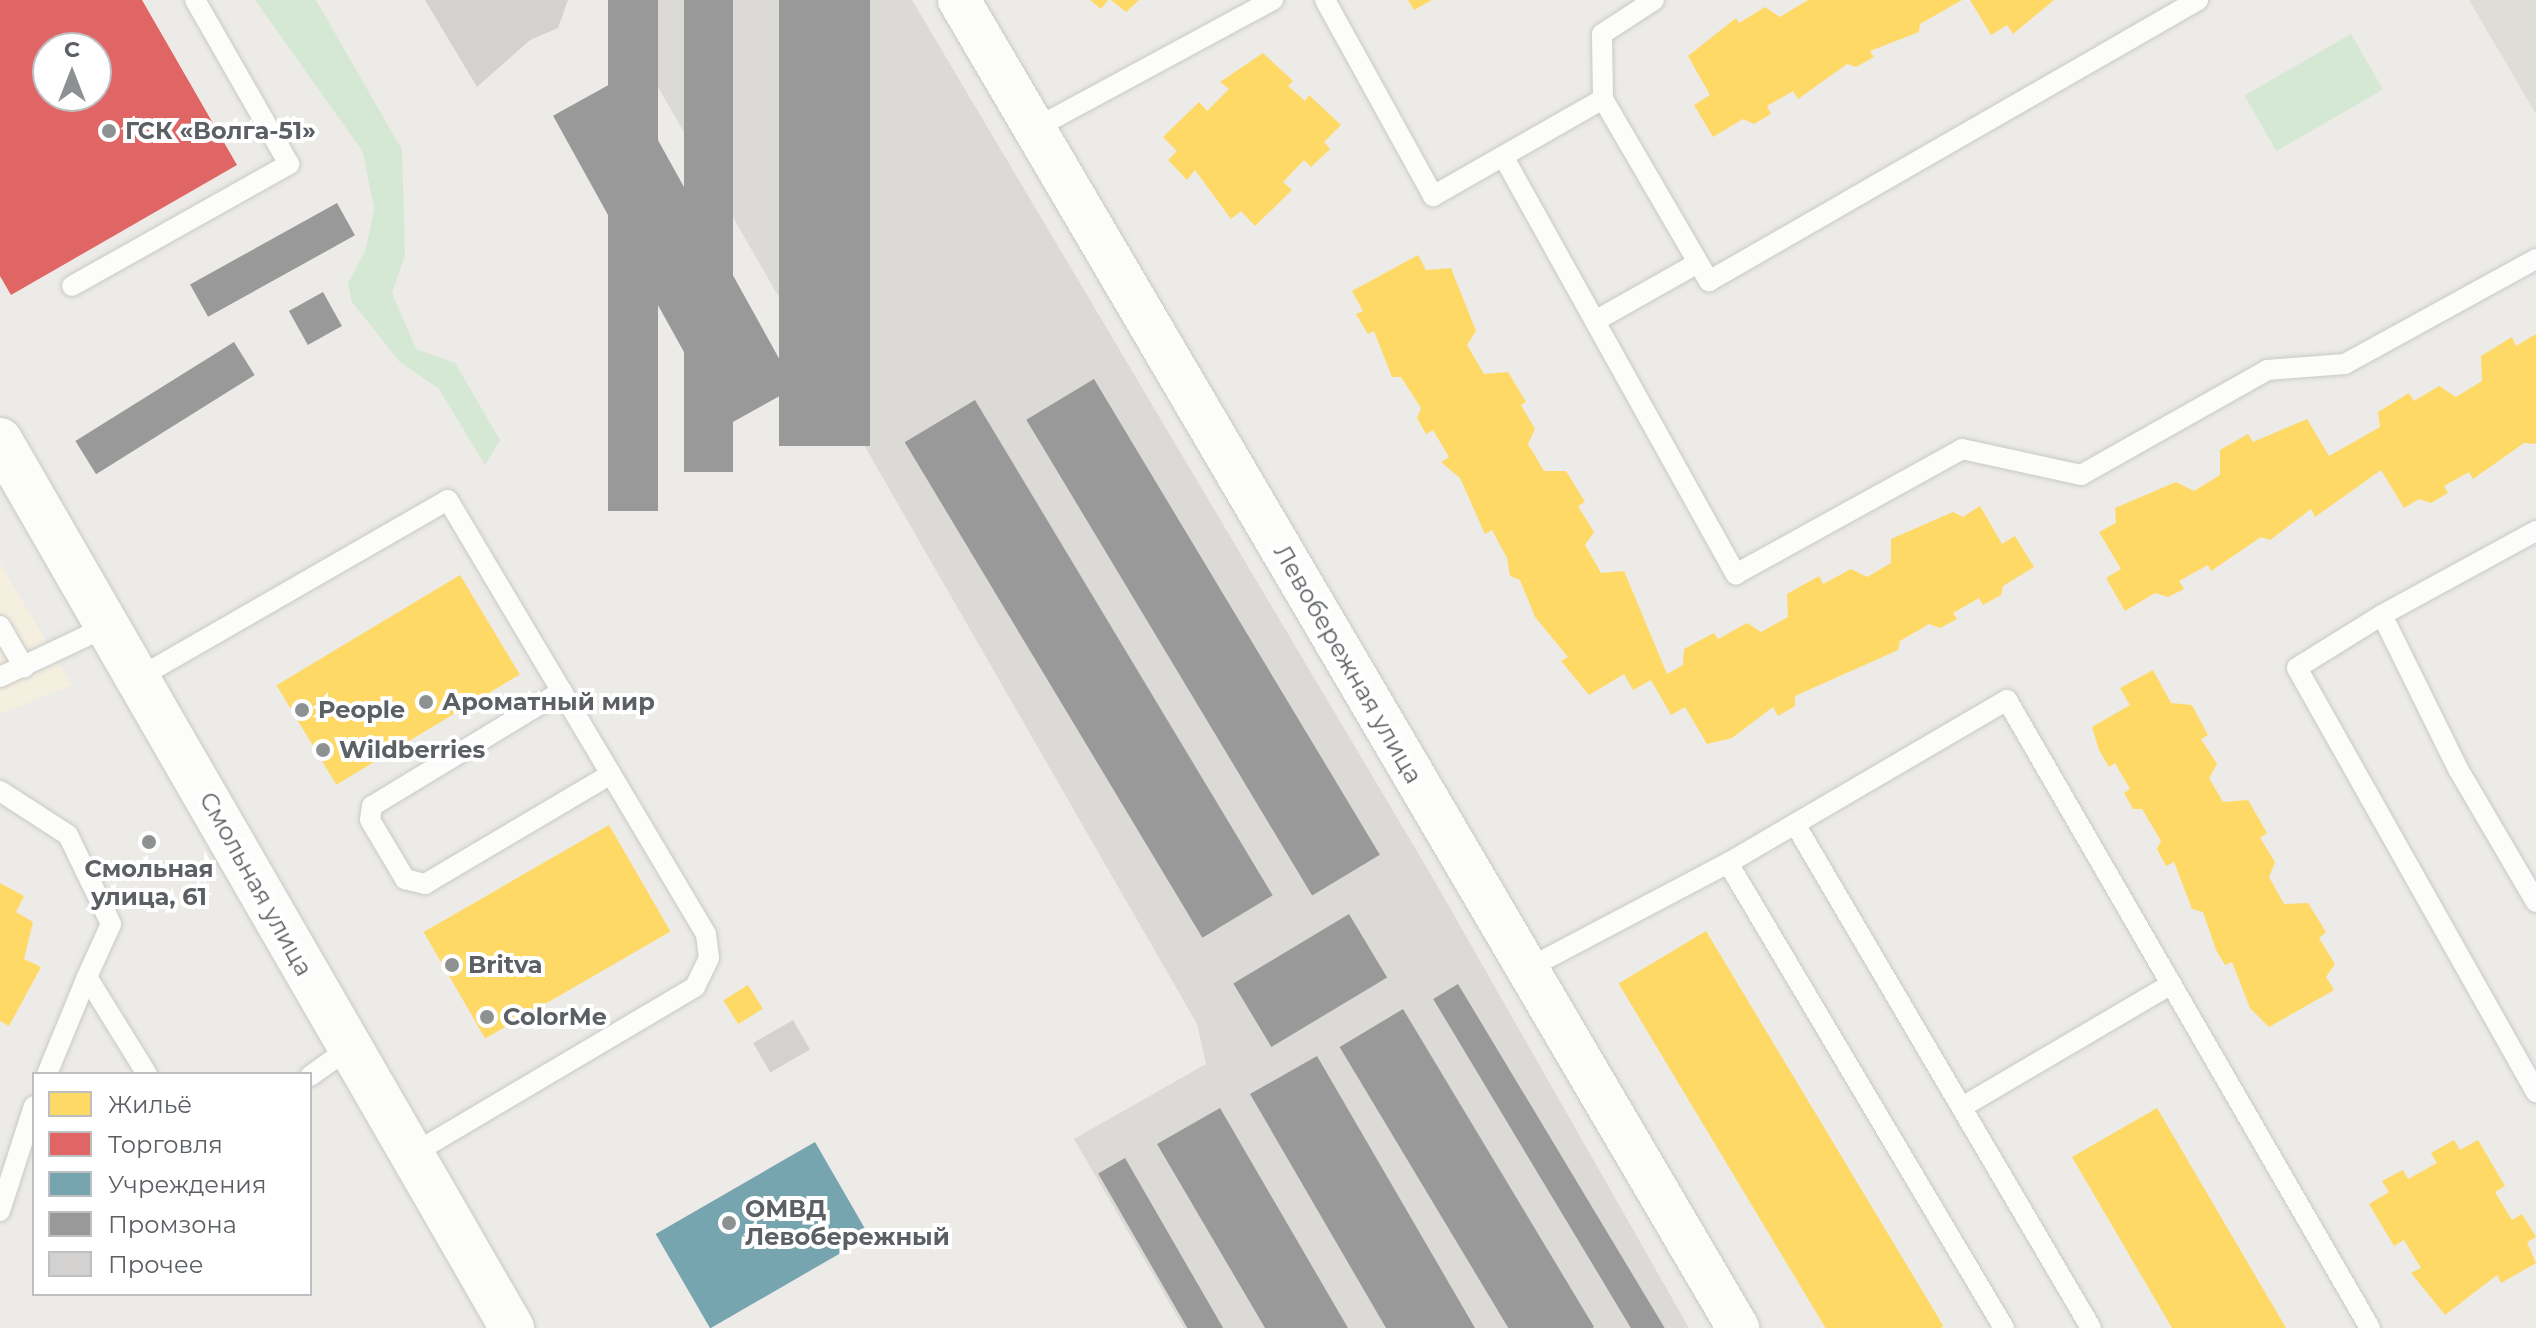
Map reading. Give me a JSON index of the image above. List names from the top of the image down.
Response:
{
  "streets": {
    "street": ["Левобережная улица", "Смольная улица"]
  },
  "places": [
    "ГСК «Волга-51»",
    "Ароматный мир",
    "People",
    "Wildberries",
    "Смольная улица, 61",
    "Britva",
    "ColorMe",
    "ОМВД Левобережный"
  ],
  "legend": [
    "Жильё",
    "Торговля",
    "Учреждения",
    "Промзона",
    "Прочее"
  ],
  "north": "top"
}
